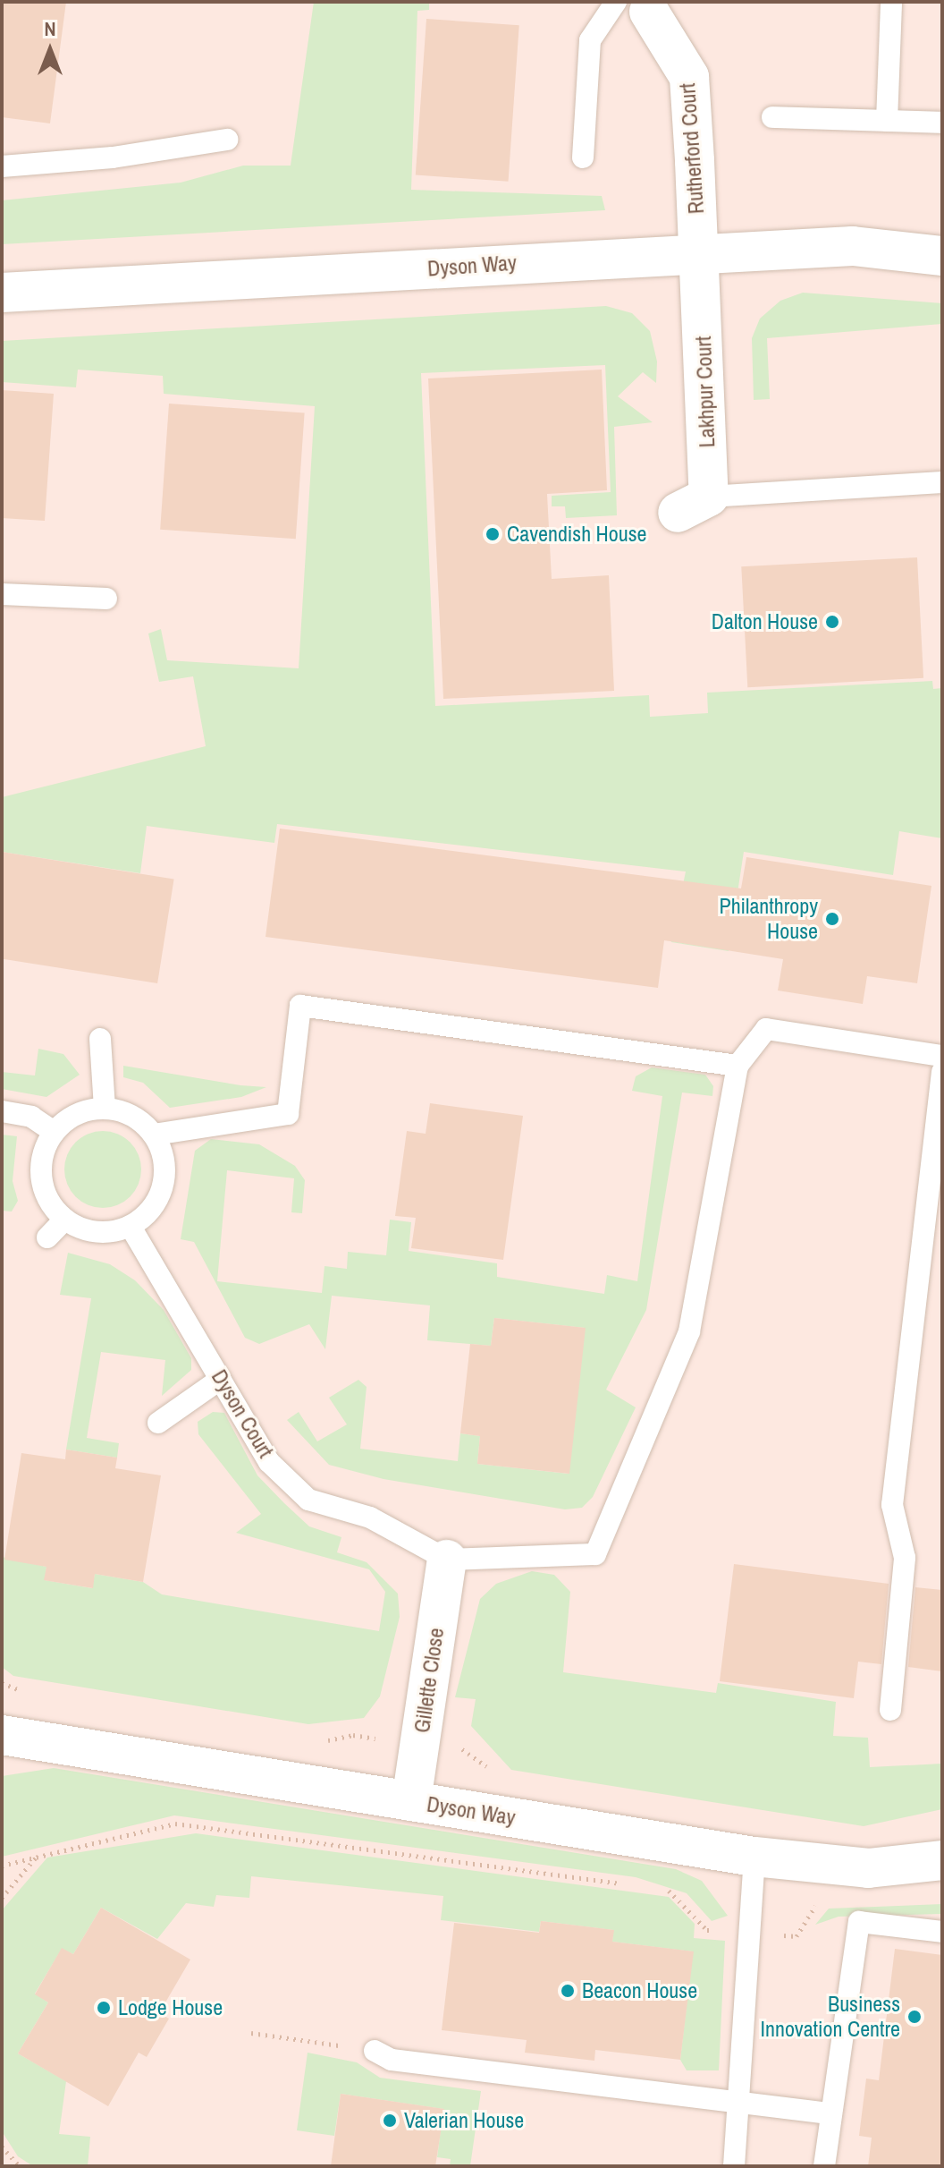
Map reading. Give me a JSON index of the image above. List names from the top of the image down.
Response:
{
  "streets": {
    "street": [
      "Rutherford Court",
      "Dyson Way",
      "Lakhpur Court",
      "Gillette Close"
    ],
    "lane": ["Dyson Court"]
  },
  "crossings": [
    ["Rutherford Court", "Dyson Way"],
    ["Rutherford Court", "Lakhpur Court"],
    ["Dyson Way", "Lakhpur Court"],
    ["Dyson Way", "Gillette Close"],
    ["Dyson Court", "Gillette Close"]
  ],
  "places": [
    "Cavendish House",
    "Dalton House",
    "Philanthropy House",
    "Beacon House",
    "Lodge House",
    "Business Innovation Centre",
    "Valerian House"
  ],
  "north": "top"
}
